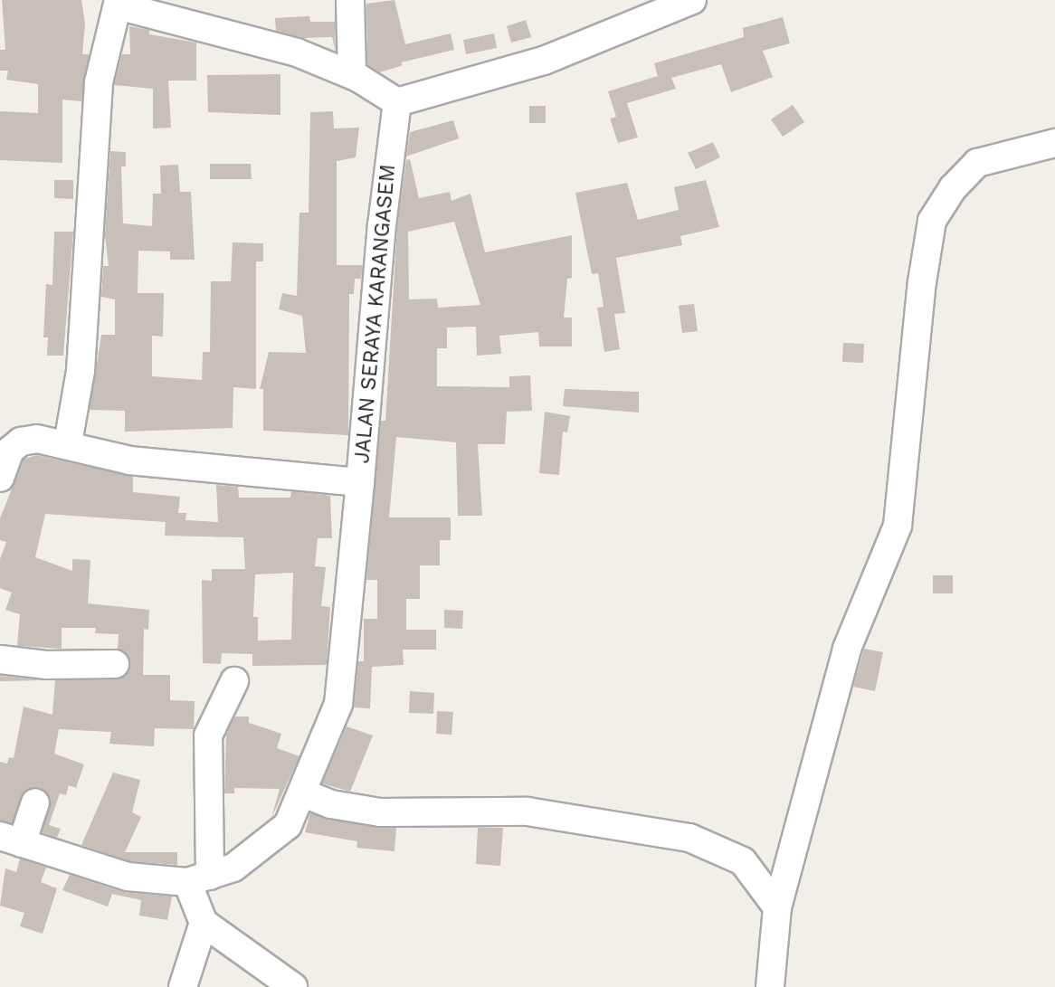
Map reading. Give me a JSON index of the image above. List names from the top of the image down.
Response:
{
  "streets": {
    "street": ["JALAN SERAYA KARANGASEM"]
  }
}
